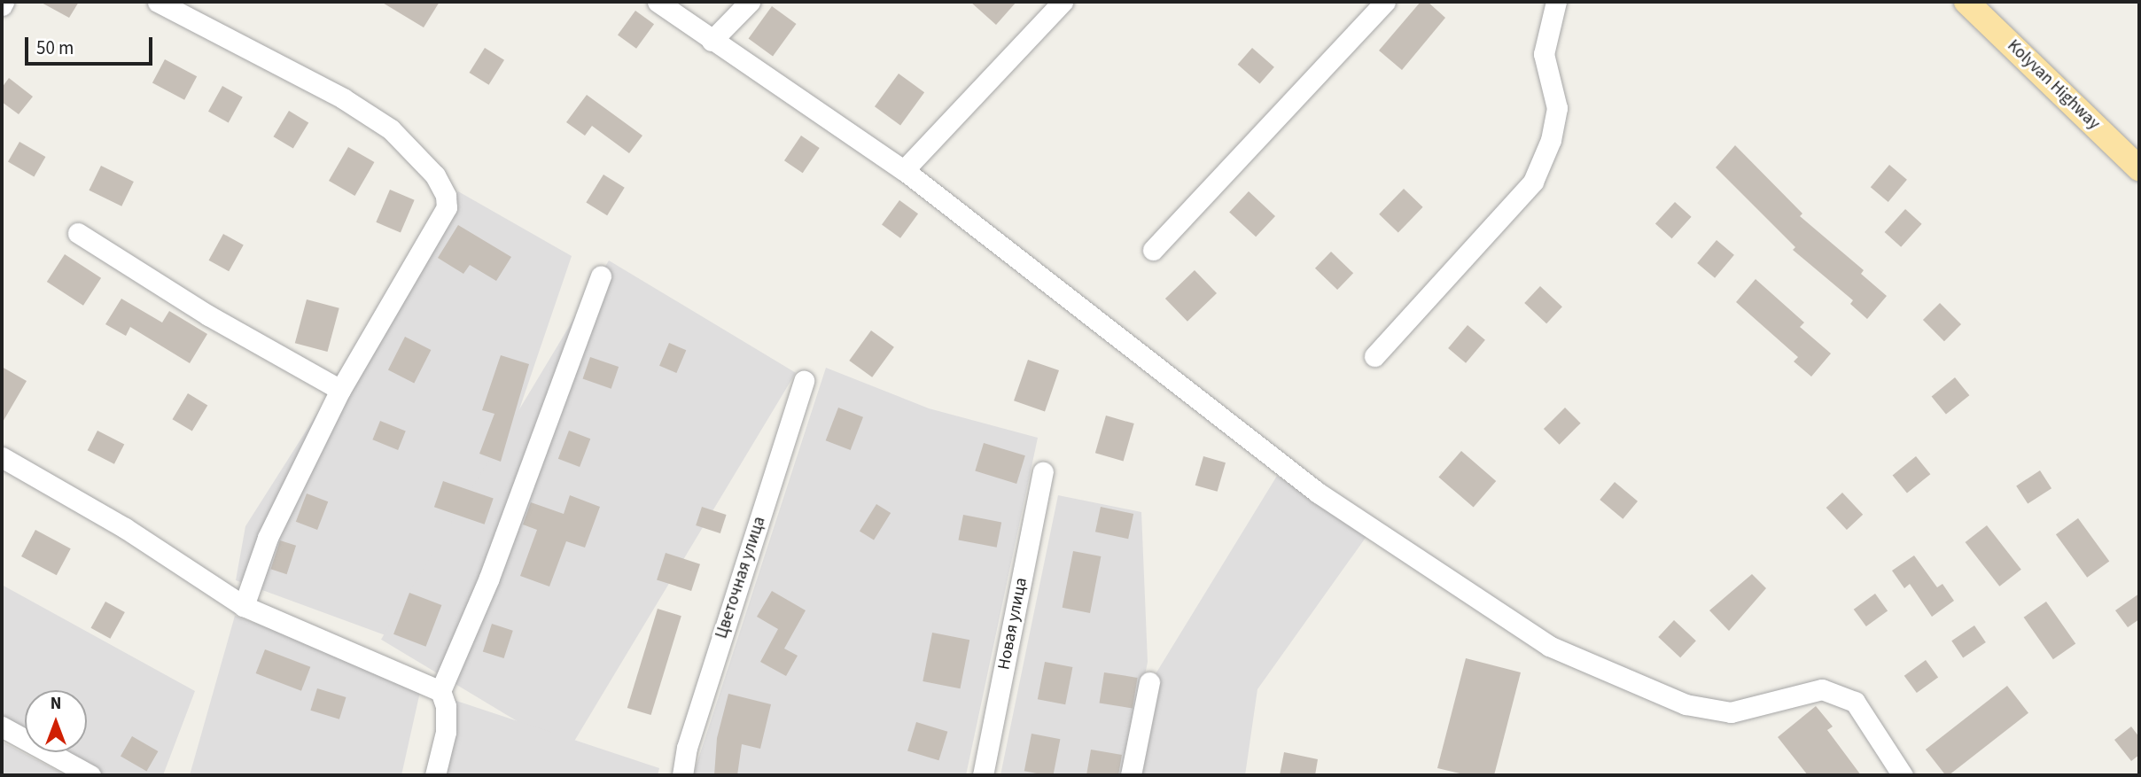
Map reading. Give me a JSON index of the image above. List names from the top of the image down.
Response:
{
  "streets": {
    "main road": ["Kolyvan Highway"],
    "street": ["Цветочная улица", "Новая улица"]
  },
  "scale_bar": "50 m",
  "north": "top"
}
